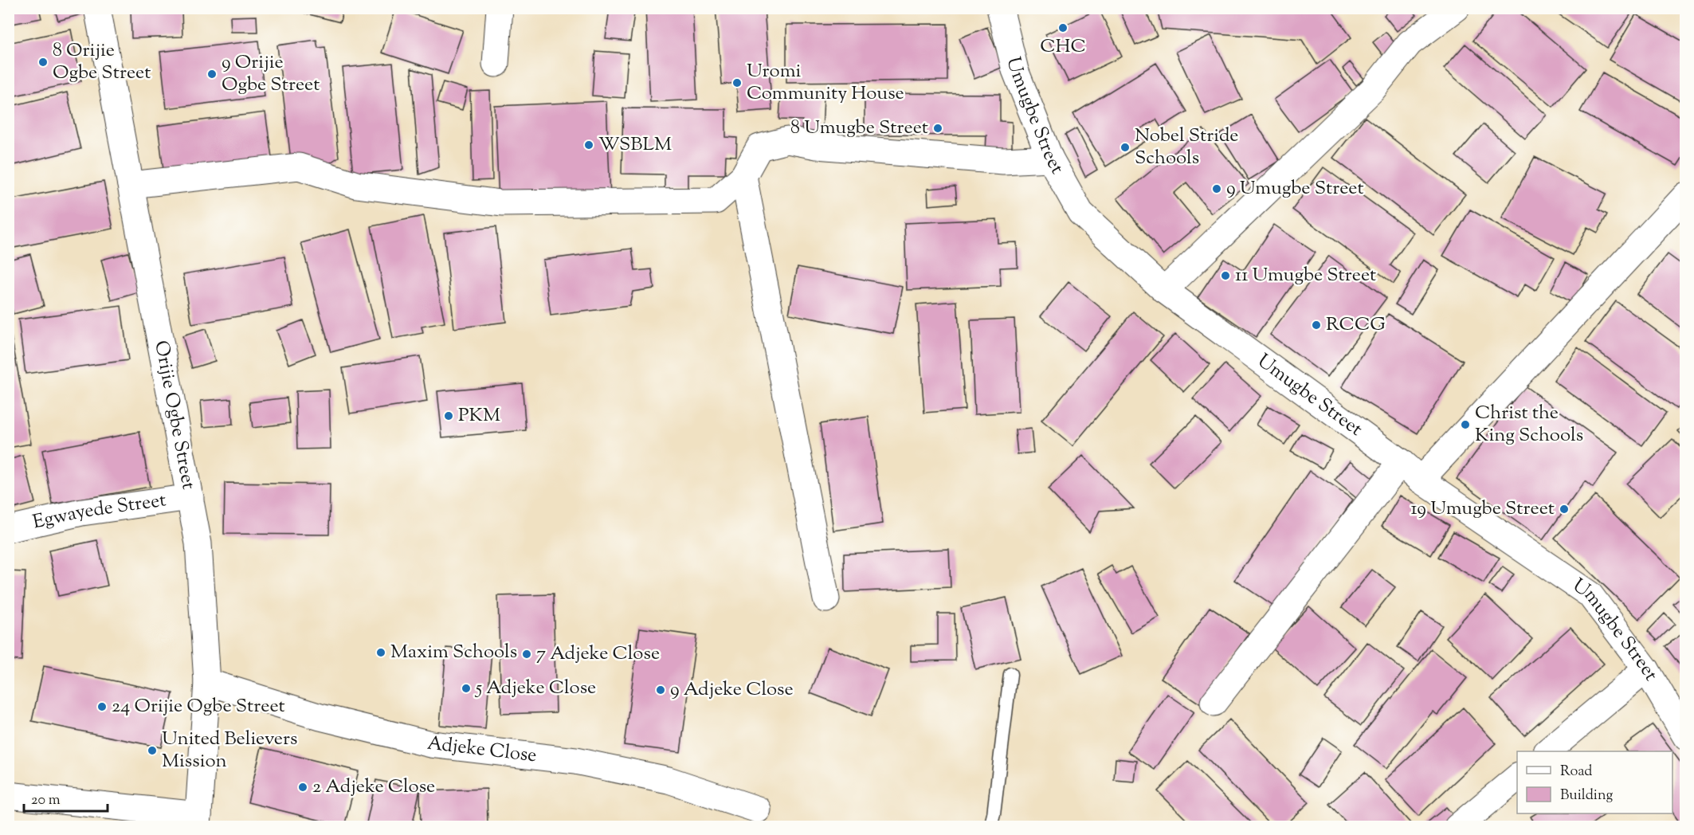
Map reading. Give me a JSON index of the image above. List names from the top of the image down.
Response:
{
  "streets": {
    "street": [
      "Umugbe Street",
      "Orijie Ogbe Street",
      "Egwayede Street",
      "Adjeke Close"
    ]
  },
  "crossings": [
    ["Orijie Ogbe Street", "Egwayede Street"],
    ["Orijie Ogbe Street", "Adjeke Close"]
  ],
  "places": [
    "CHC",
    "8 Orijie Ogbe Street",
    "9 Orijie Ogbe Street",
    "Uromi Community House",
    "8 Umugbe Street",
    "WSBLM",
    "Nobel Stride Schools",
    "9 Umugbe Street",
    "11 Umugbe Street",
    "RCCG",
    "PKM",
    "Christ the King Schools",
    "19 Umugbe Street",
    "Maxim Schools",
    "7 Adjeke Close",
    "5 Adjeke Close",
    "9 Adjeke Close",
    "24 Orijie Ogbe Street",
    "United Believers Mission",
    "2 Adjeke Close"
  ],
  "legend": ["Road", "Building"],
  "scale_bar": "20 m"
}
